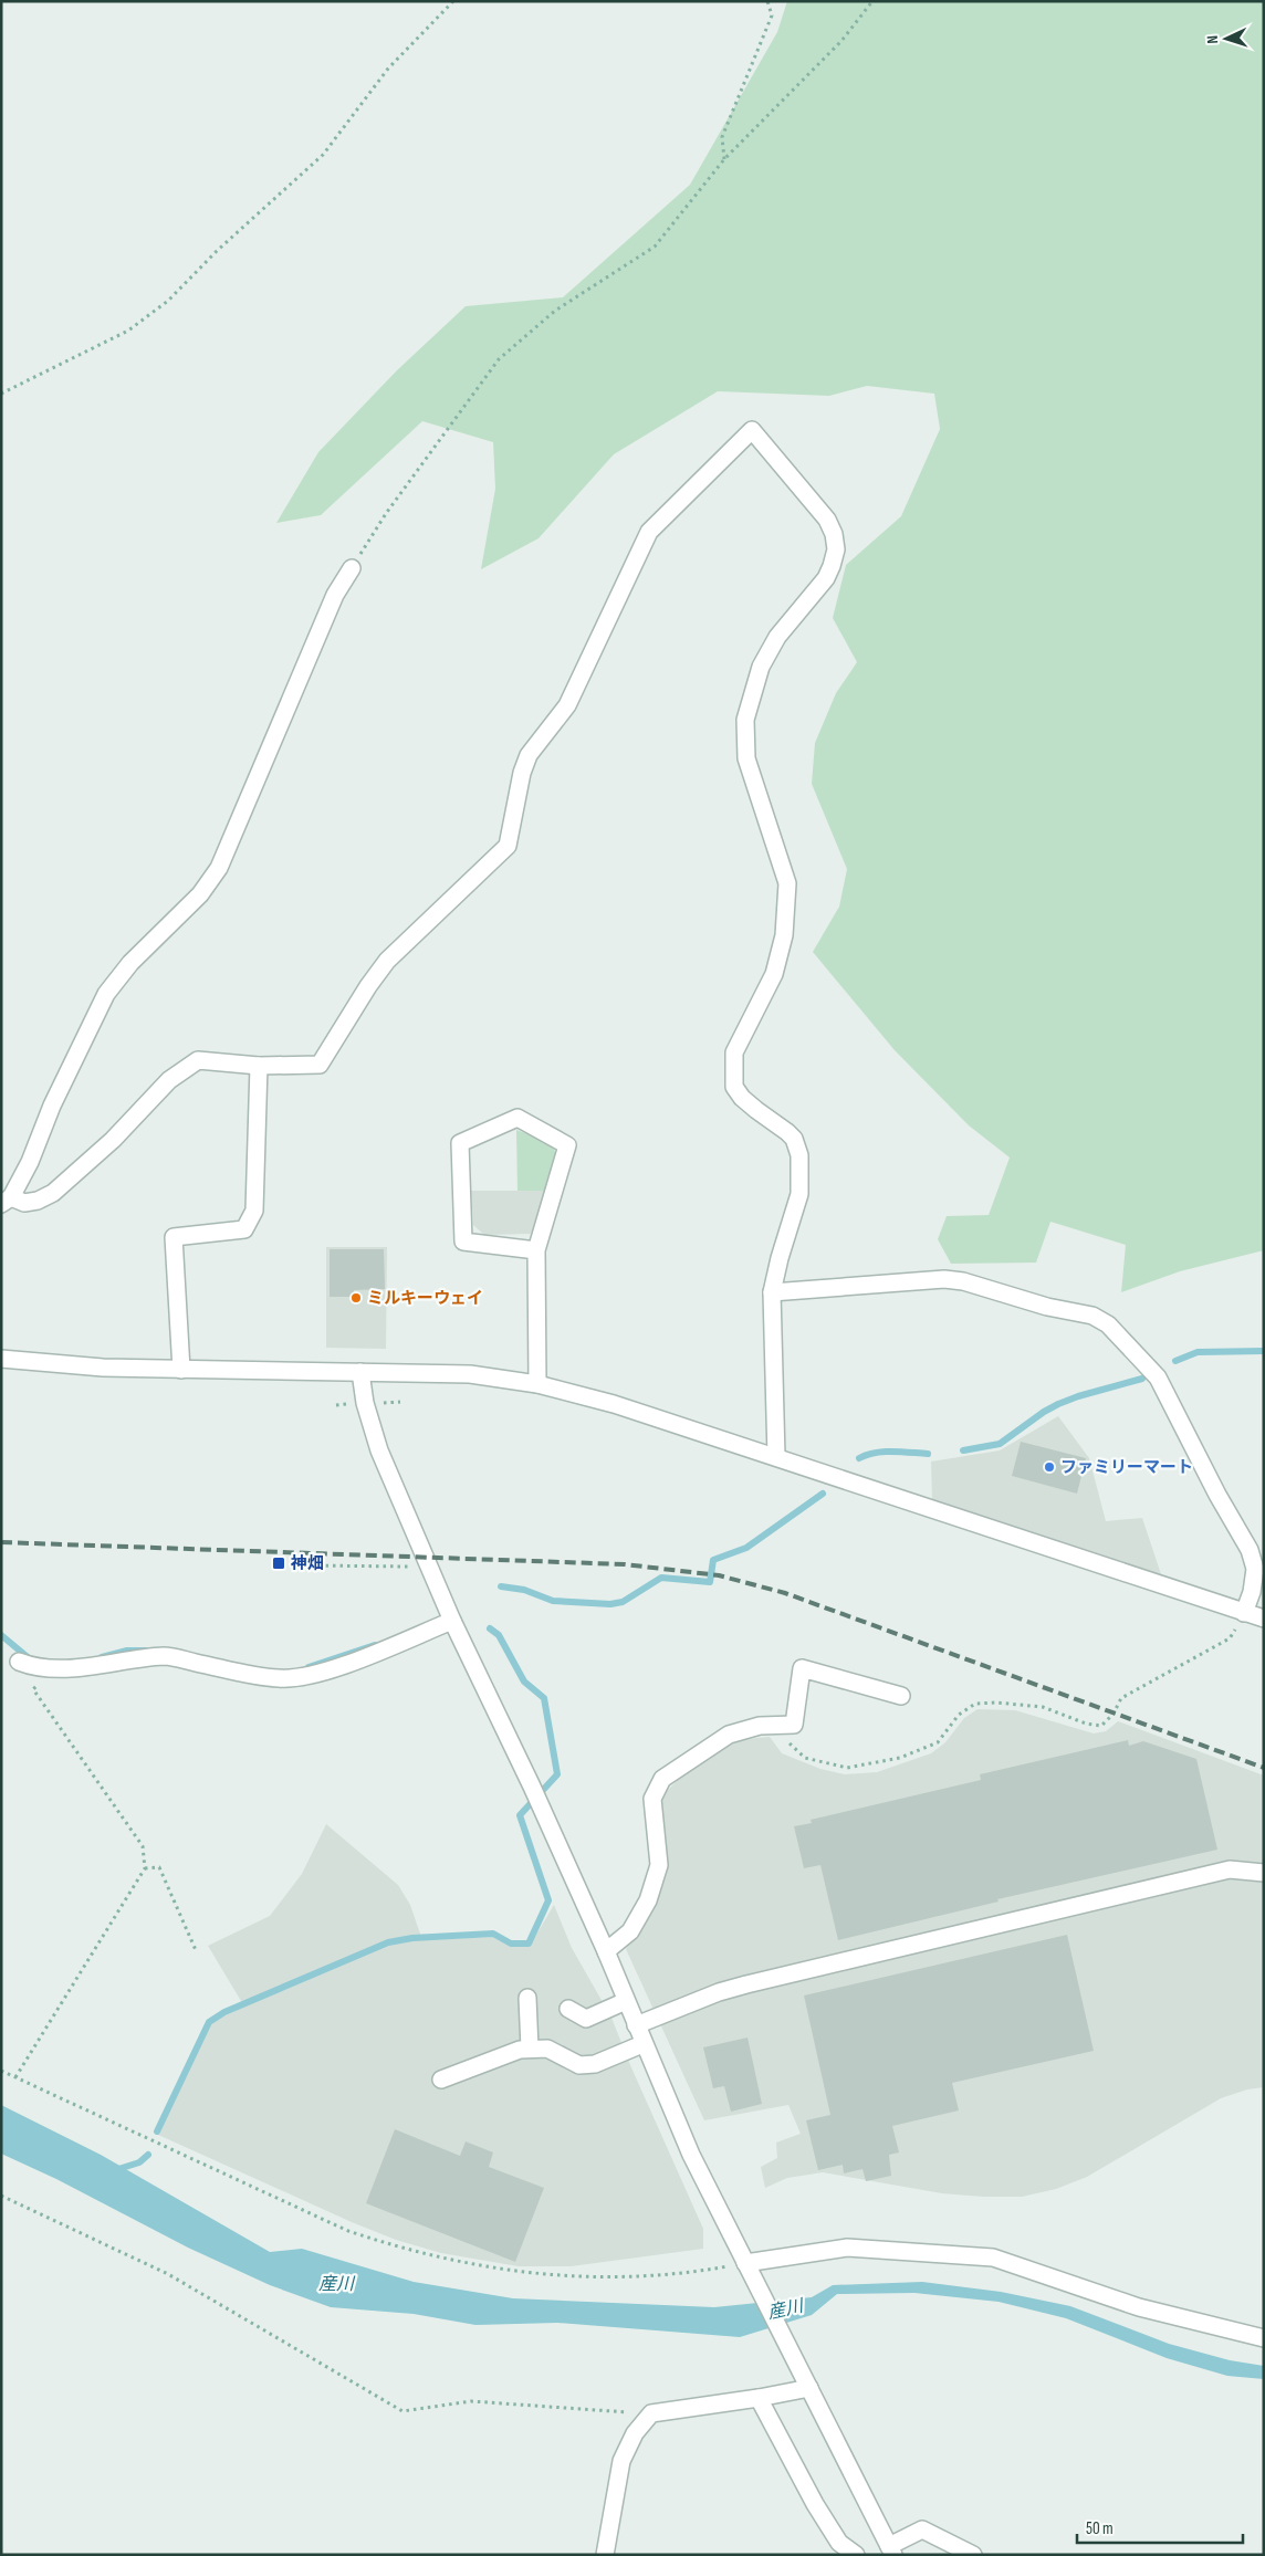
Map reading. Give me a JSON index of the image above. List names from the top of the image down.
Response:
{
  "water": ["産川"],
  "places": {
    "other": ["ミルキーウェイ", "ファミリーマート"],
    "transit": ["神畑"]
  },
  "scale_bar": "50 m",
  "north": "left"
}
